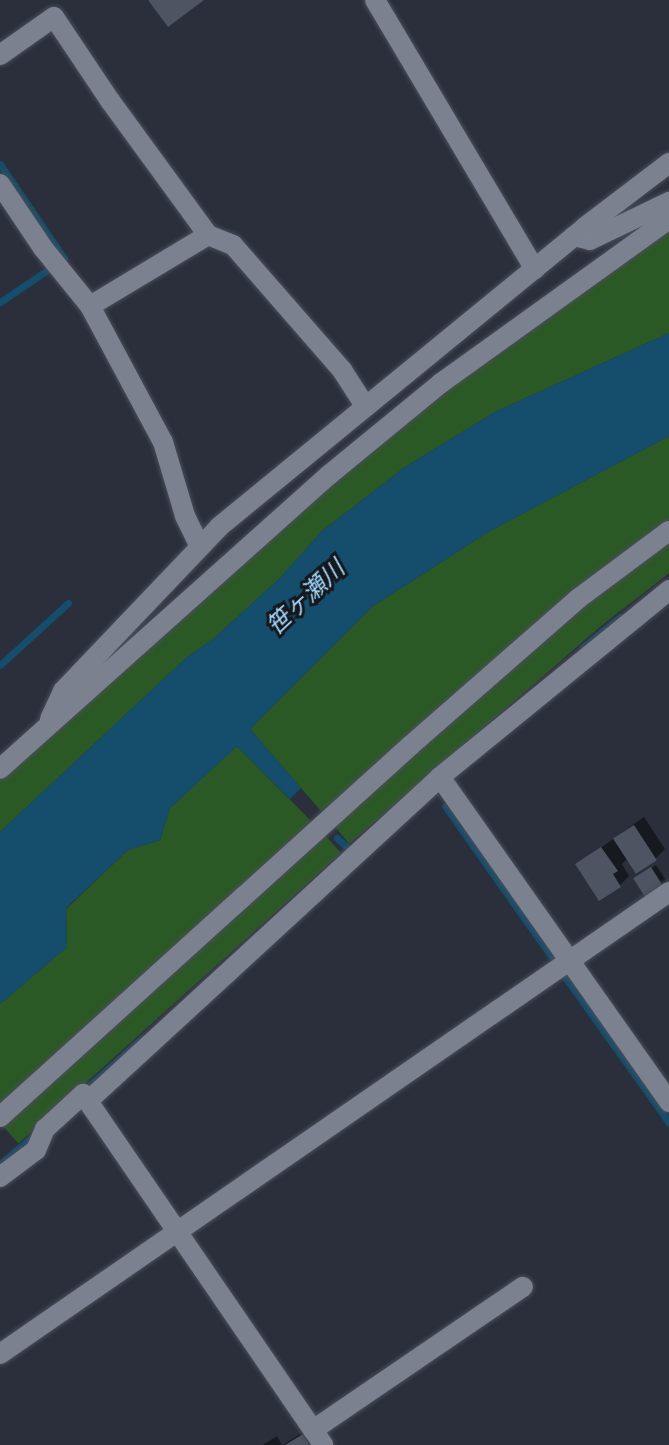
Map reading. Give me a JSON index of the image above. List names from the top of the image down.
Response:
{
  "water": ["笹ヶ瀬川"]
}
